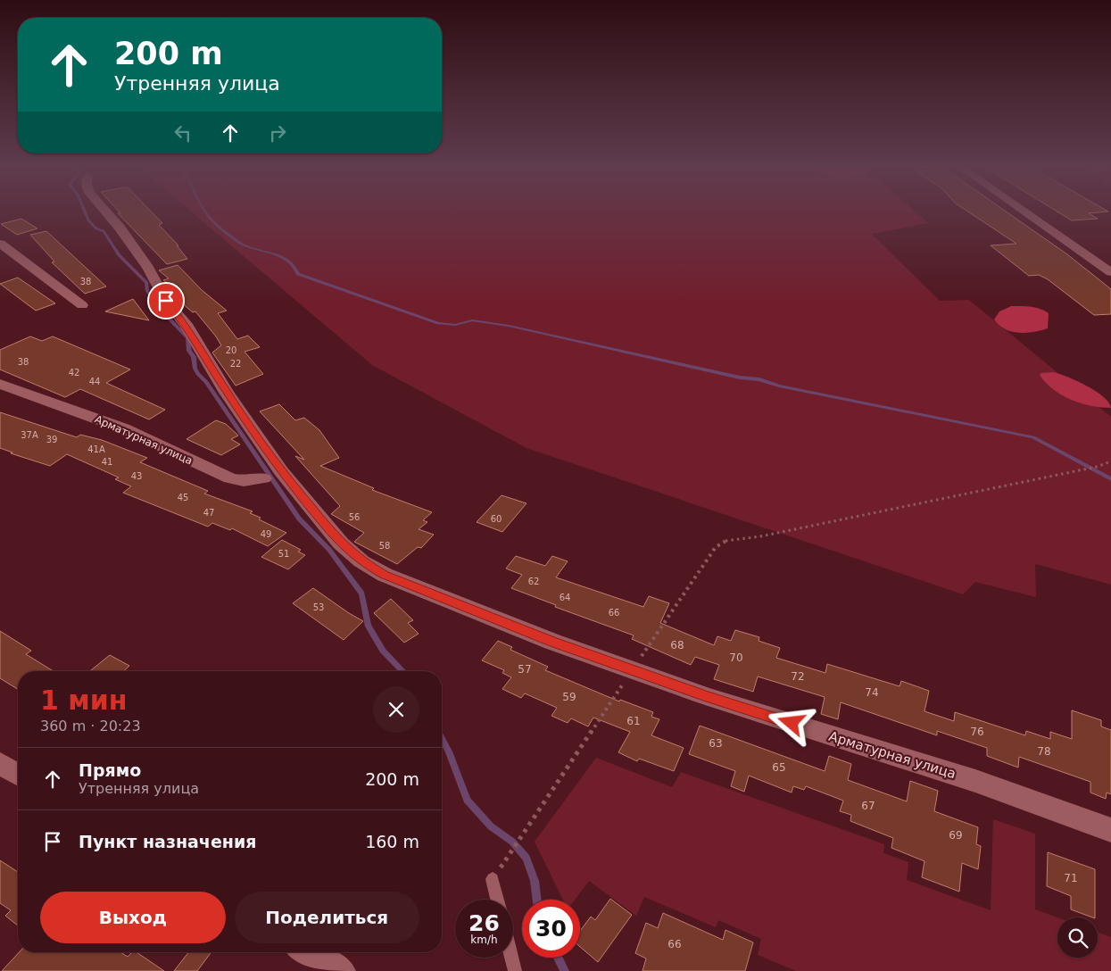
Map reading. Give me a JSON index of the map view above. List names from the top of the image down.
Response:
{
  "streets": {
    "street": ["Арматурная улица"]
  },
  "house_numbers": [
    "38",
    "20",
    "38",
    "22",
    "42",
    "44",
    "37А",
    "39",
    "41А",
    "41",
    "43",
    "45",
    "47",
    "56",
    "60",
    "49",
    "58",
    "51",
    "62",
    "64",
    "53",
    "66",
    "68",
    "70",
    "57",
    "72",
    "74",
    "59",
    "61",
    "76",
    "63",
    "78",
    "65",
    "67",
    "69",
    "71",
    "66"
  ],
  "page": {
    "turn": ["200 m", "Утренняя улица"],
    "heading": ["1 мин", "360 m · 20:23"],
    "list": [
      {
        "name": "Прямо",
        "note": "Утренняя улица",
        "value": "200 m"
      },
      {
        "name": "Пункт назначения",
        "value": "160 m"
      }
    ],
    "buttons": ["Выход", "Поделиться"],
    "speed": "26 km/h",
    "limit": "30"
  }
}
